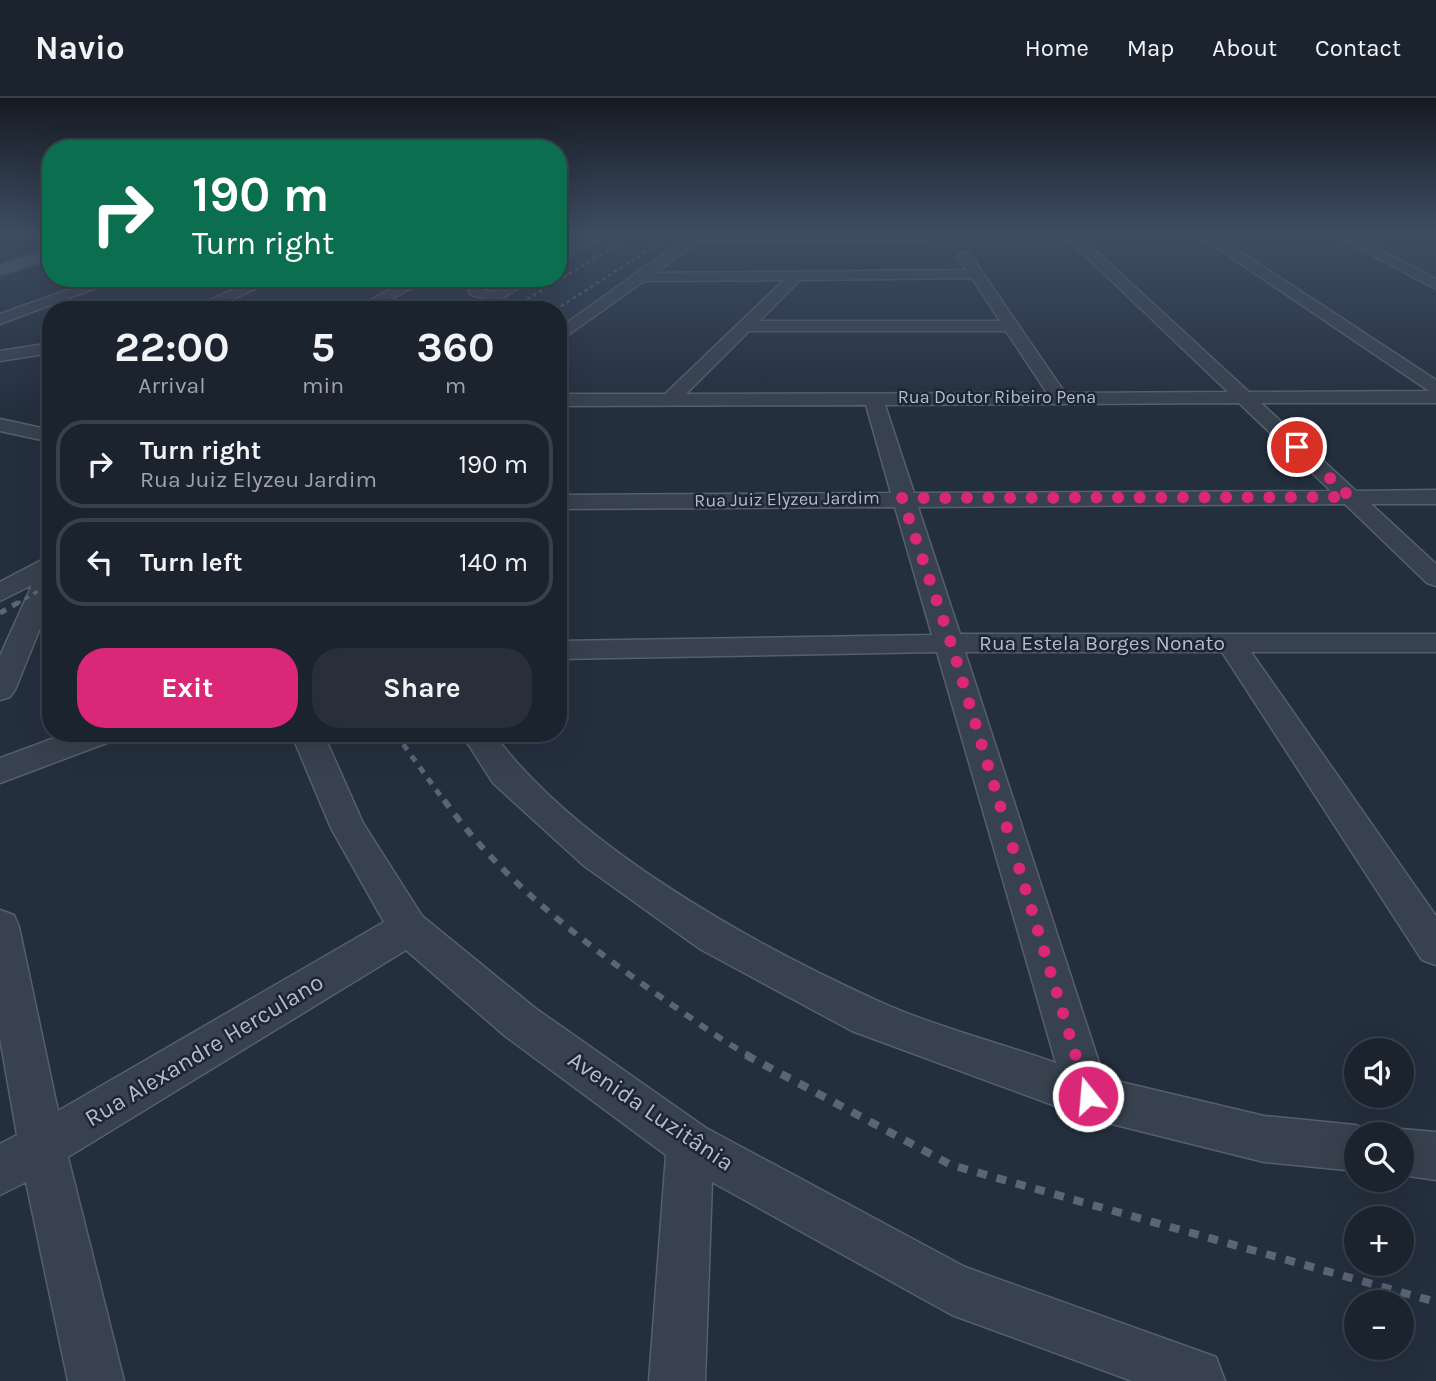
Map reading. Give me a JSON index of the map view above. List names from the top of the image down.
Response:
{
  "streets": {
    "street": [
      "Rua Doutor Ribeiro Pena",
      "Rua Juiz Elyzeu Jardim",
      "Rua Estela Borges Nonato",
      "Rua Alexandre Herculano",
      "Avenida Luzitânia"
    ]
  },
  "crossings": [
    ["Rua Alexandre Herculano", "Avenida Luzitânia"]
  ],
  "page": {
    "header": "Navio",
    "nav": [
      "Home",
      "Map",
      "About",
      "Contact"
    ],
    "turn": ["190 m", "Turn right"],
    "eta": [
      "22:00",
      "Arrival",
      "5",
      "min",
      "360",
      "m"
    ],
    "list": [
      {
        "name": "Turn right",
        "note": "Rua Juiz Elyzeu Jardim",
        "value": "190 m"
      },
      {
        "name": "Turn left",
        "value": "140 m"
      }
    ],
    "buttons": ["Exit", "Share"],
    "map_buttons": ["+", "−"]
  }
}
